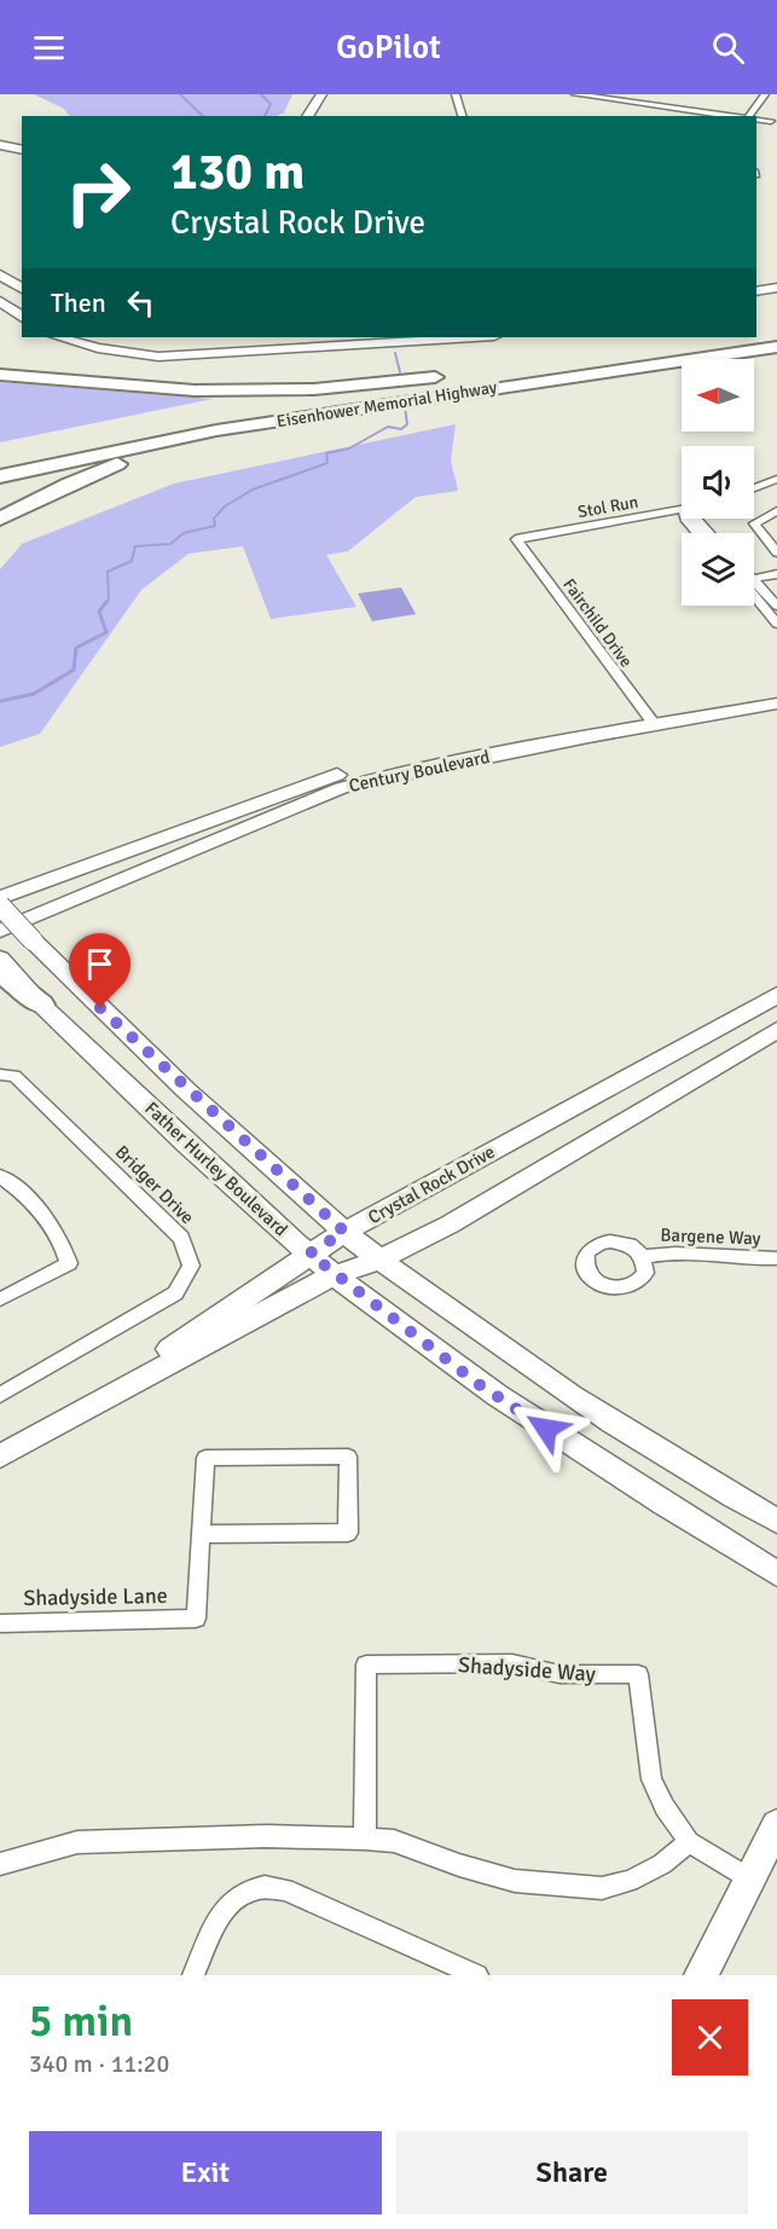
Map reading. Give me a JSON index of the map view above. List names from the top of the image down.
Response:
{
  "streets": {
    "highway": ["Eisenhower Memorial Highway"],
    "street": [
      "Stol Run",
      "Fairchild Drive",
      "Century Boulevard",
      "Father Hurley Boulevard",
      "Bridger Drive",
      "Crystal Rock Drive",
      "Bargene Way",
      "Shadyside Lane",
      "Shadyside Way"
    ]
  },
  "crossings": [
    ["Stol Run", "Fairchild Drive"],
    ["Fairchild Drive", "Century Boulevard"],
    ["Father Hurley Boulevard", "Crystal Rock Drive"]
  ],
  "north": "left",
  "page": {
    "header": "GoPilot",
    "turn": ["130 m", "Crystal Rock Drive"],
    "then": "Then",
    "heading": ["5 min", "340 m · 11:20"],
    "buttons": ["Exit", "Share"]
  }
}
